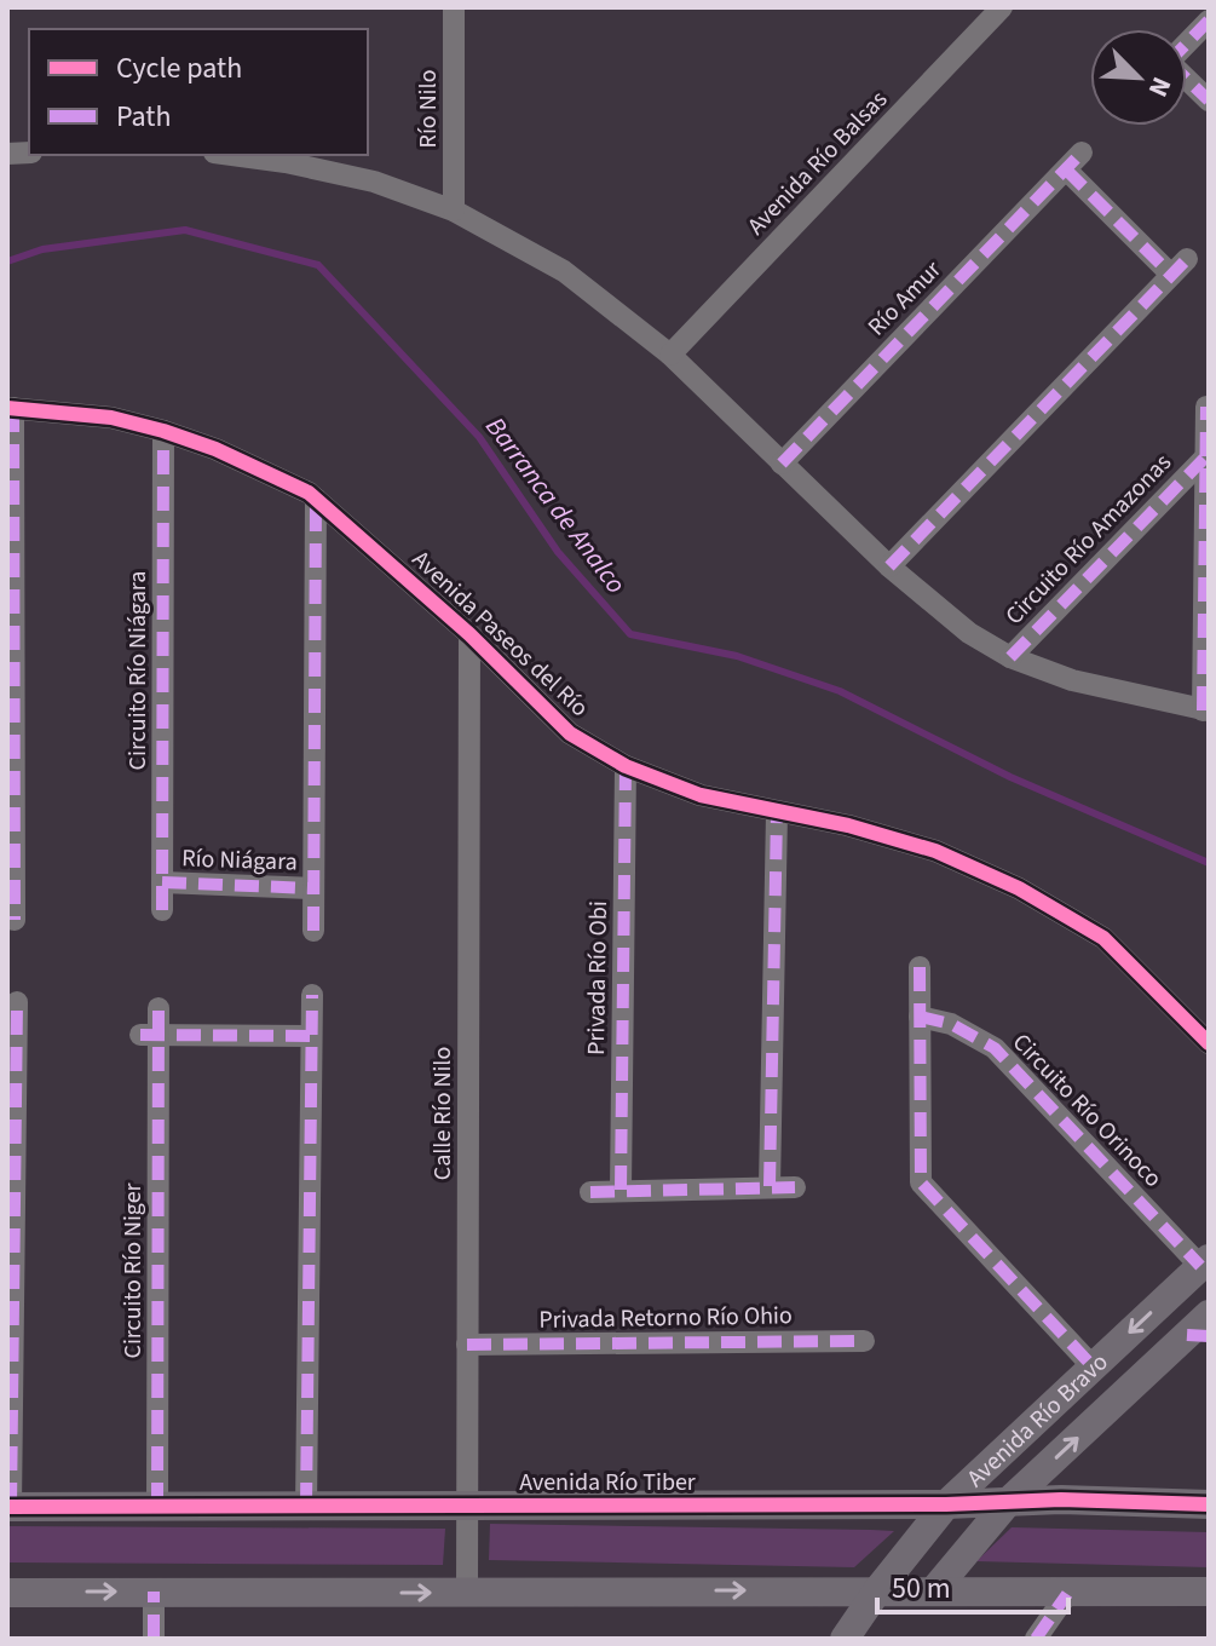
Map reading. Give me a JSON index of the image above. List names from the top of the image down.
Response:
{
  "streets": {
    "street": [
      "Río Nilo",
      "Avenida Río Balsas",
      "Río Amur",
      "Circuito Río Amazonas",
      "Avenida Paseos del Río",
      "Circuito Río Niágara",
      "Río Niágara",
      "Privada Río Obi",
      "Circuito Río Orinoco",
      "Calle Río Nilo",
      "Circuito Río Niger",
      "Privada Retorno Río Ohio",
      "Avenida Río Bravo",
      "Avenida Río Tiber"
    ]
  },
  "crossings": [
    ["Avenida Paseos del Río", "Circuito Río Niágara"],
    ["Avenida Paseos del Río", "Privada Río Obi"],
    ["Avenida Paseos del Río", "Calle Río Nilo"],
    ["Circuito Río Niágara", "Río Niágara"],
    ["Circuito Río Orinoco", "Avenida Río Bravo"],
    ["Calle Río Nilo", "Privada Retorno Río Ohio"],
    ["Calle Río Nilo", "Avenida Río Tiber"],
    ["Circuito Río Niger", "Avenida Río Tiber"],
    ["Avenida Río Bravo", "Avenida Río Tiber"]
  ],
  "water": ["Barranca de Analco"],
  "legend": ["Cycle path", "Path"],
  "scale_bar": "50 m",
  "north": "bottom right"
}
